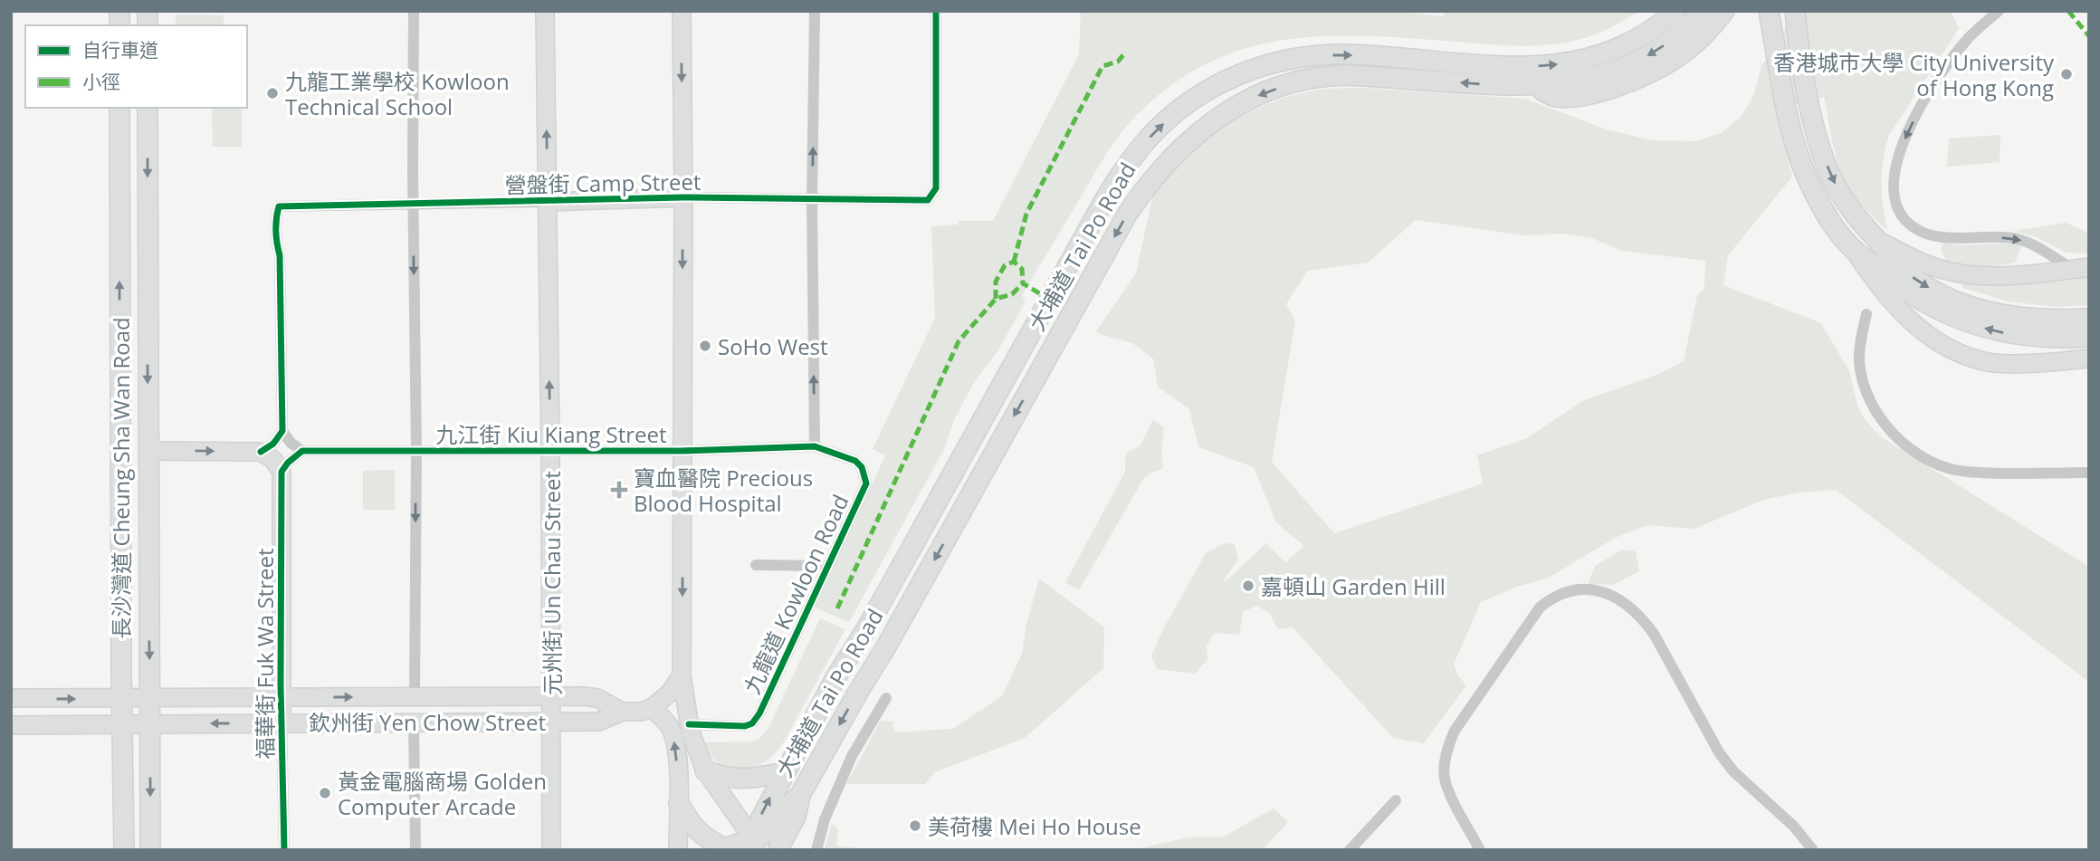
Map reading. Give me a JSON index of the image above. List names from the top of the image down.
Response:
{
  "streets": {
    "main road": [
      "營盤街 Camp Street",
      "大埔道 Tai Po Road",
      "長沙灣道 Cheung Sha Wan Road",
      "元州街 Un Chau Street",
      "福華街 Fuk Wa Street",
      "欽州街 Yen Chow Street"
    ],
    "street": ["九江街 Kiu Kiang Street", "九龍道 Kowloon Road"]
  },
  "crossings": [
    ["營盤街 Camp Street", "元州街 Un Chau Street"],
    ["九江街 Kiu Kiang Street", "元州街 Un Chau Street"],
    ["九江街 Kiu Kiang Street", "九龍道 Kowloon Road"],
    ["長沙灣道 Cheung Sha Wan Road", "欽州街 Yen Chow Street"],
    ["元州街 Un Chau Street", "欽州街 Yen Chow Street"],
    ["福華街 Fuk Wa Street", "欽州街 Yen Chow Street"]
  ],
  "places": {
    "other": [
      "香港城市大學 City University of Hong Kong",
      "九龍工業學校 Kowloon Technical School",
      "SoHo West",
      "嘉頓山 Garden Hill",
      "黃金電腦商場 Golden Computer Arcade",
      "美荷樓 Mei Ho House"
    ],
    "health": ["寶血醫院 Precious Blood Hospital"]
  },
  "legend": ["自行車道", "小徑"]
}
